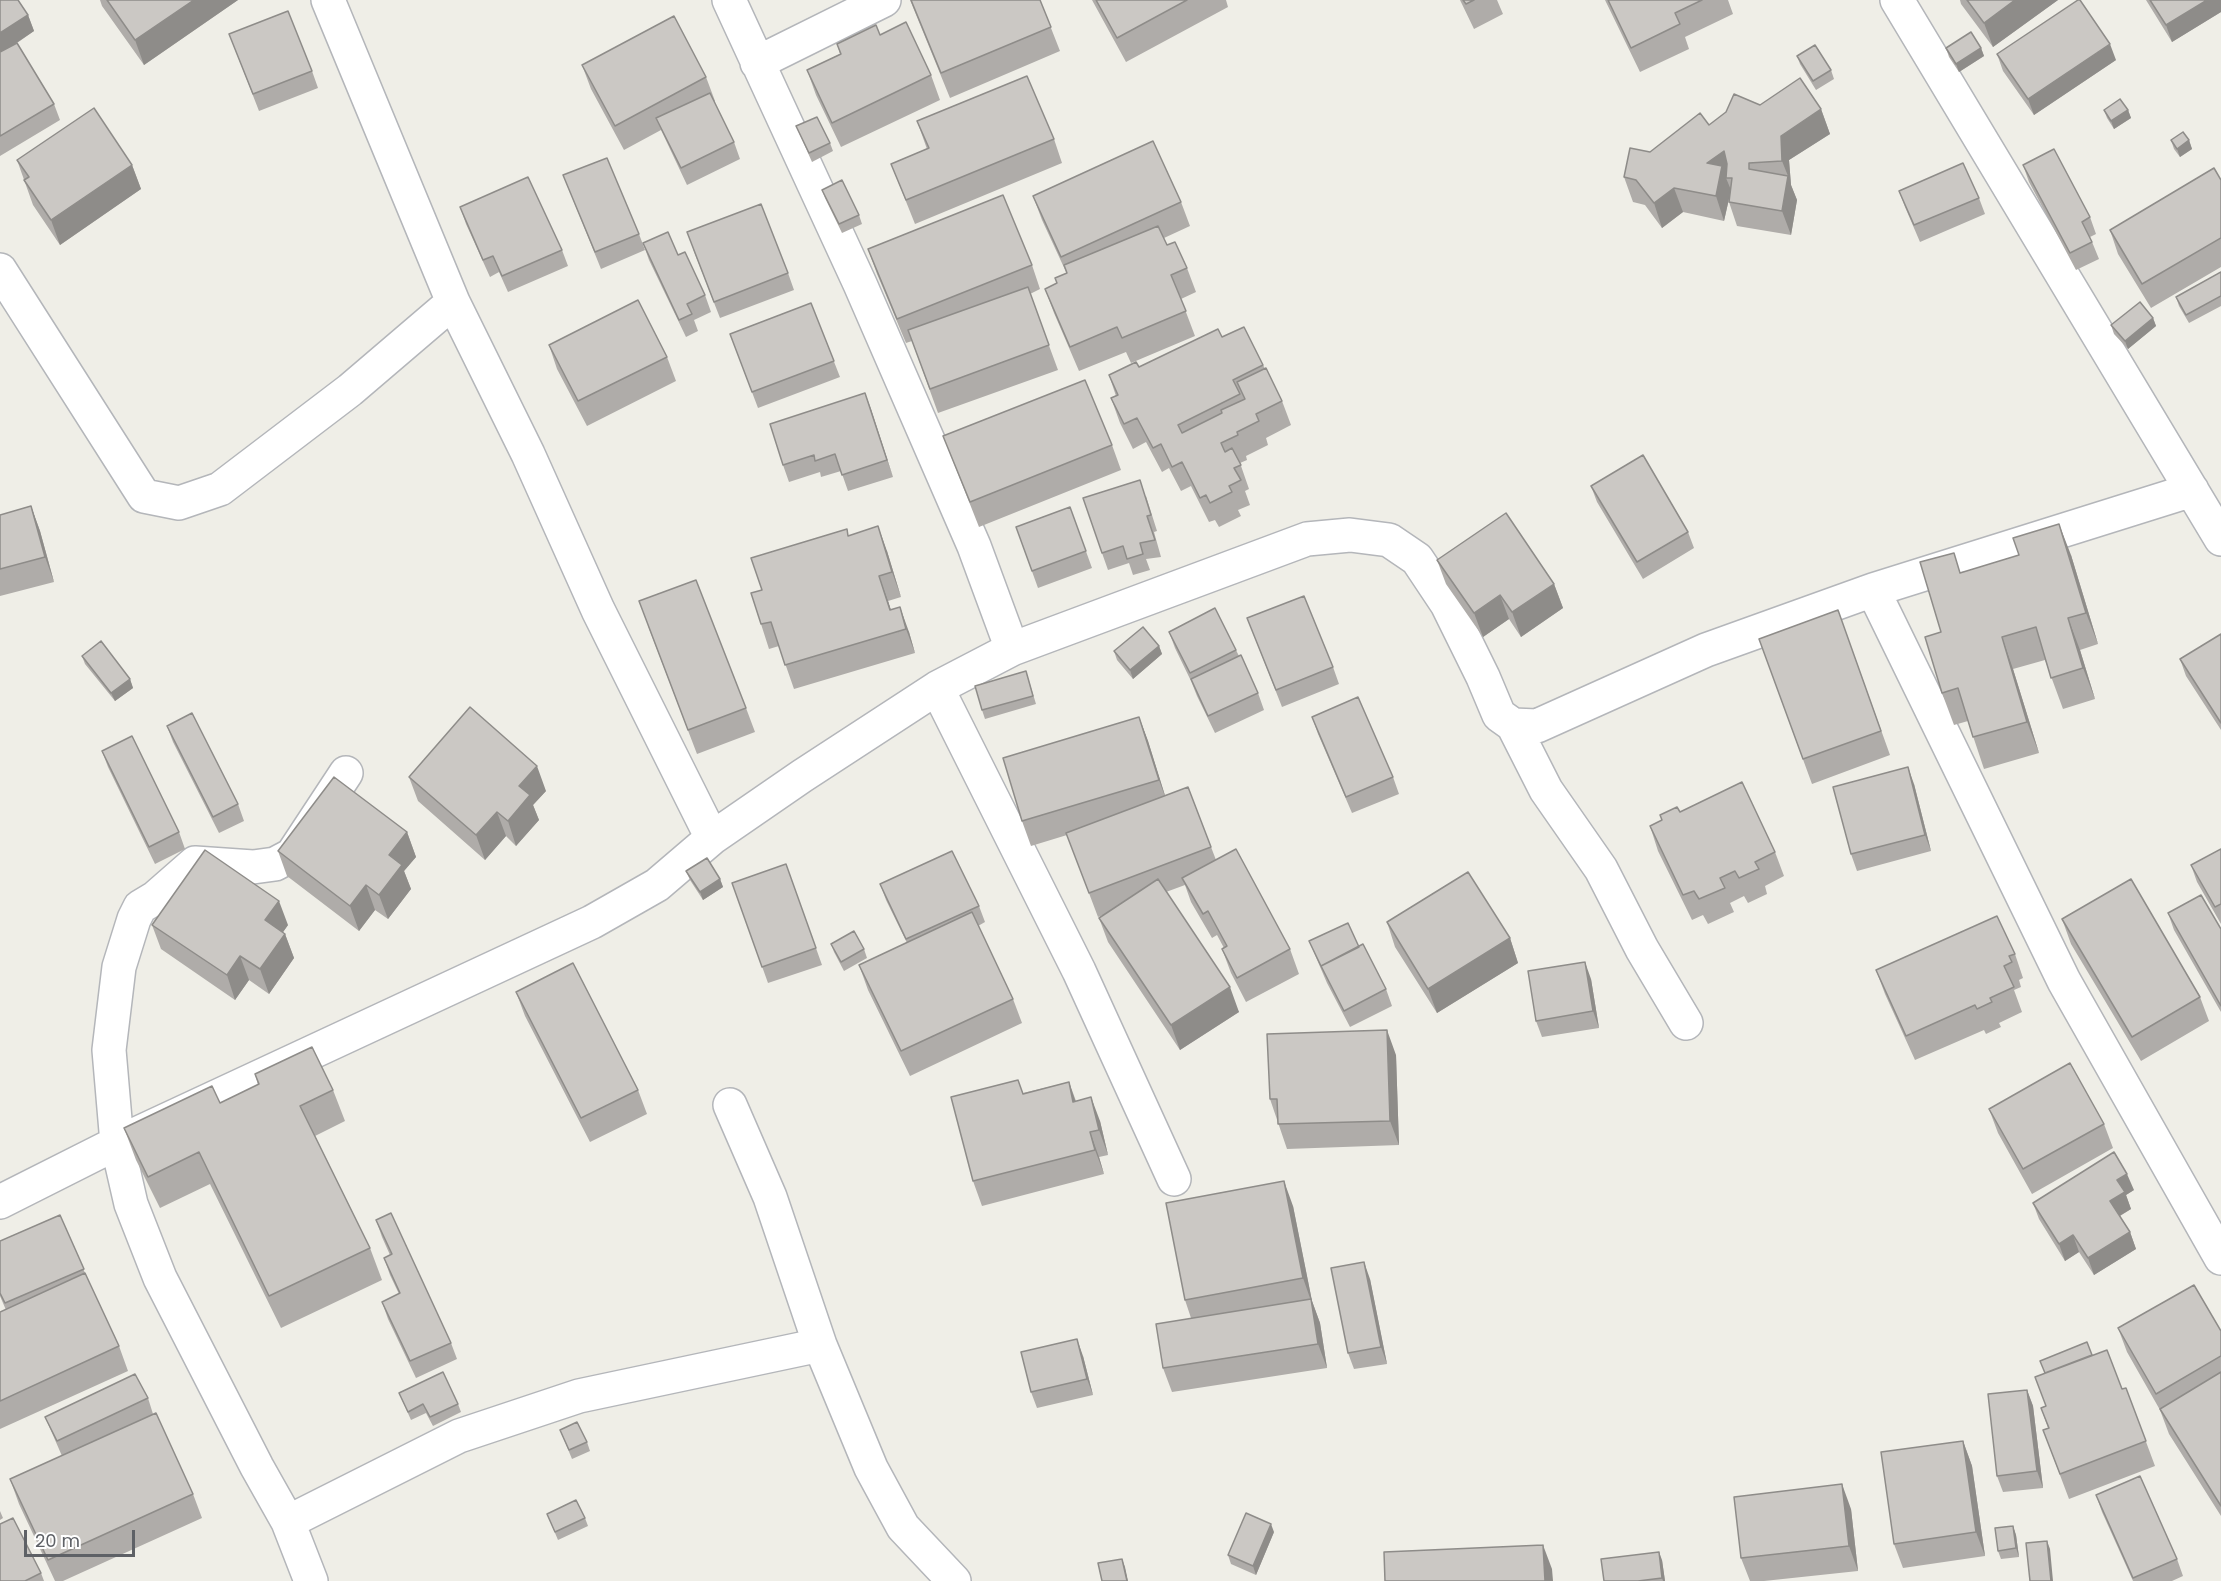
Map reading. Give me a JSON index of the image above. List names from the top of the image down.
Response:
{
  "scale_bar": "20 m"
}
